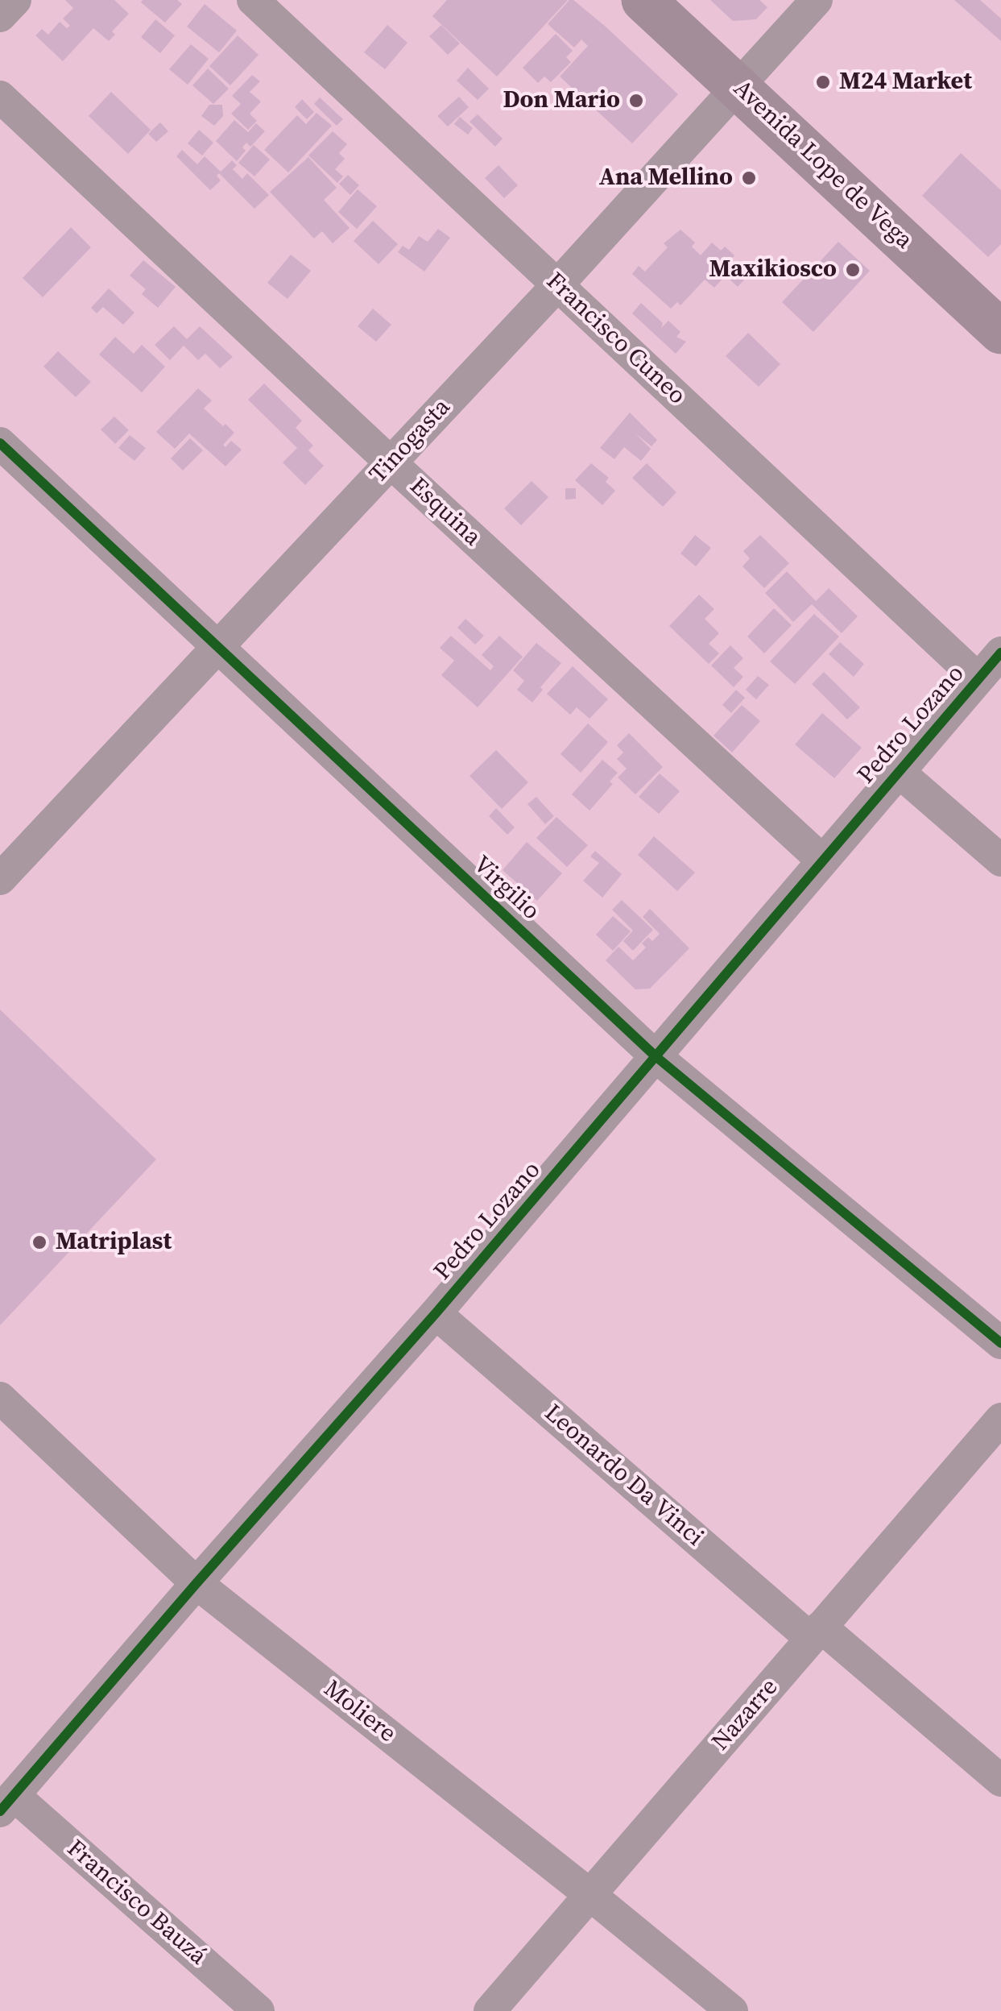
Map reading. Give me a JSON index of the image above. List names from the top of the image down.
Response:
{
  "streets": {
    "main road": ["Avenida Lope de Vega"],
    "street": [
      "Francisco Cuneo",
      "Tinogasta",
      "Esquina",
      "Pedro Lozano",
      "Virgilio",
      "Leonardo Da Vinci",
      "Moliere",
      "Nazarre",
      "Francisco Bauzá"
    ]
  },
  "crossings": [
    ["Avenida Lope de Vega", "Tinogasta"],
    ["Francisco Cuneo", "Tinogasta"],
    ["Francisco Cuneo", "Pedro Lozano"],
    ["Tinogasta", "Esquina"],
    ["Tinogasta", "Virgilio"],
    ["Esquina", "Pedro Lozano"],
    ["Pedro Lozano", "Virgilio"],
    ["Pedro Lozano", "Leonardo Da Vinci"],
    ["Pedro Lozano", "Moliere"],
    ["Pedro Lozano", "Francisco Bauzá"],
    ["Leonardo Da Vinci", "Nazarre"],
    ["Moliere", "Nazarre"]
  ],
  "places": [
    "M24 Market",
    "Don Mario",
    "Ana Mellino",
    "Maxikiosco",
    "Matriplast"
  ]
}
